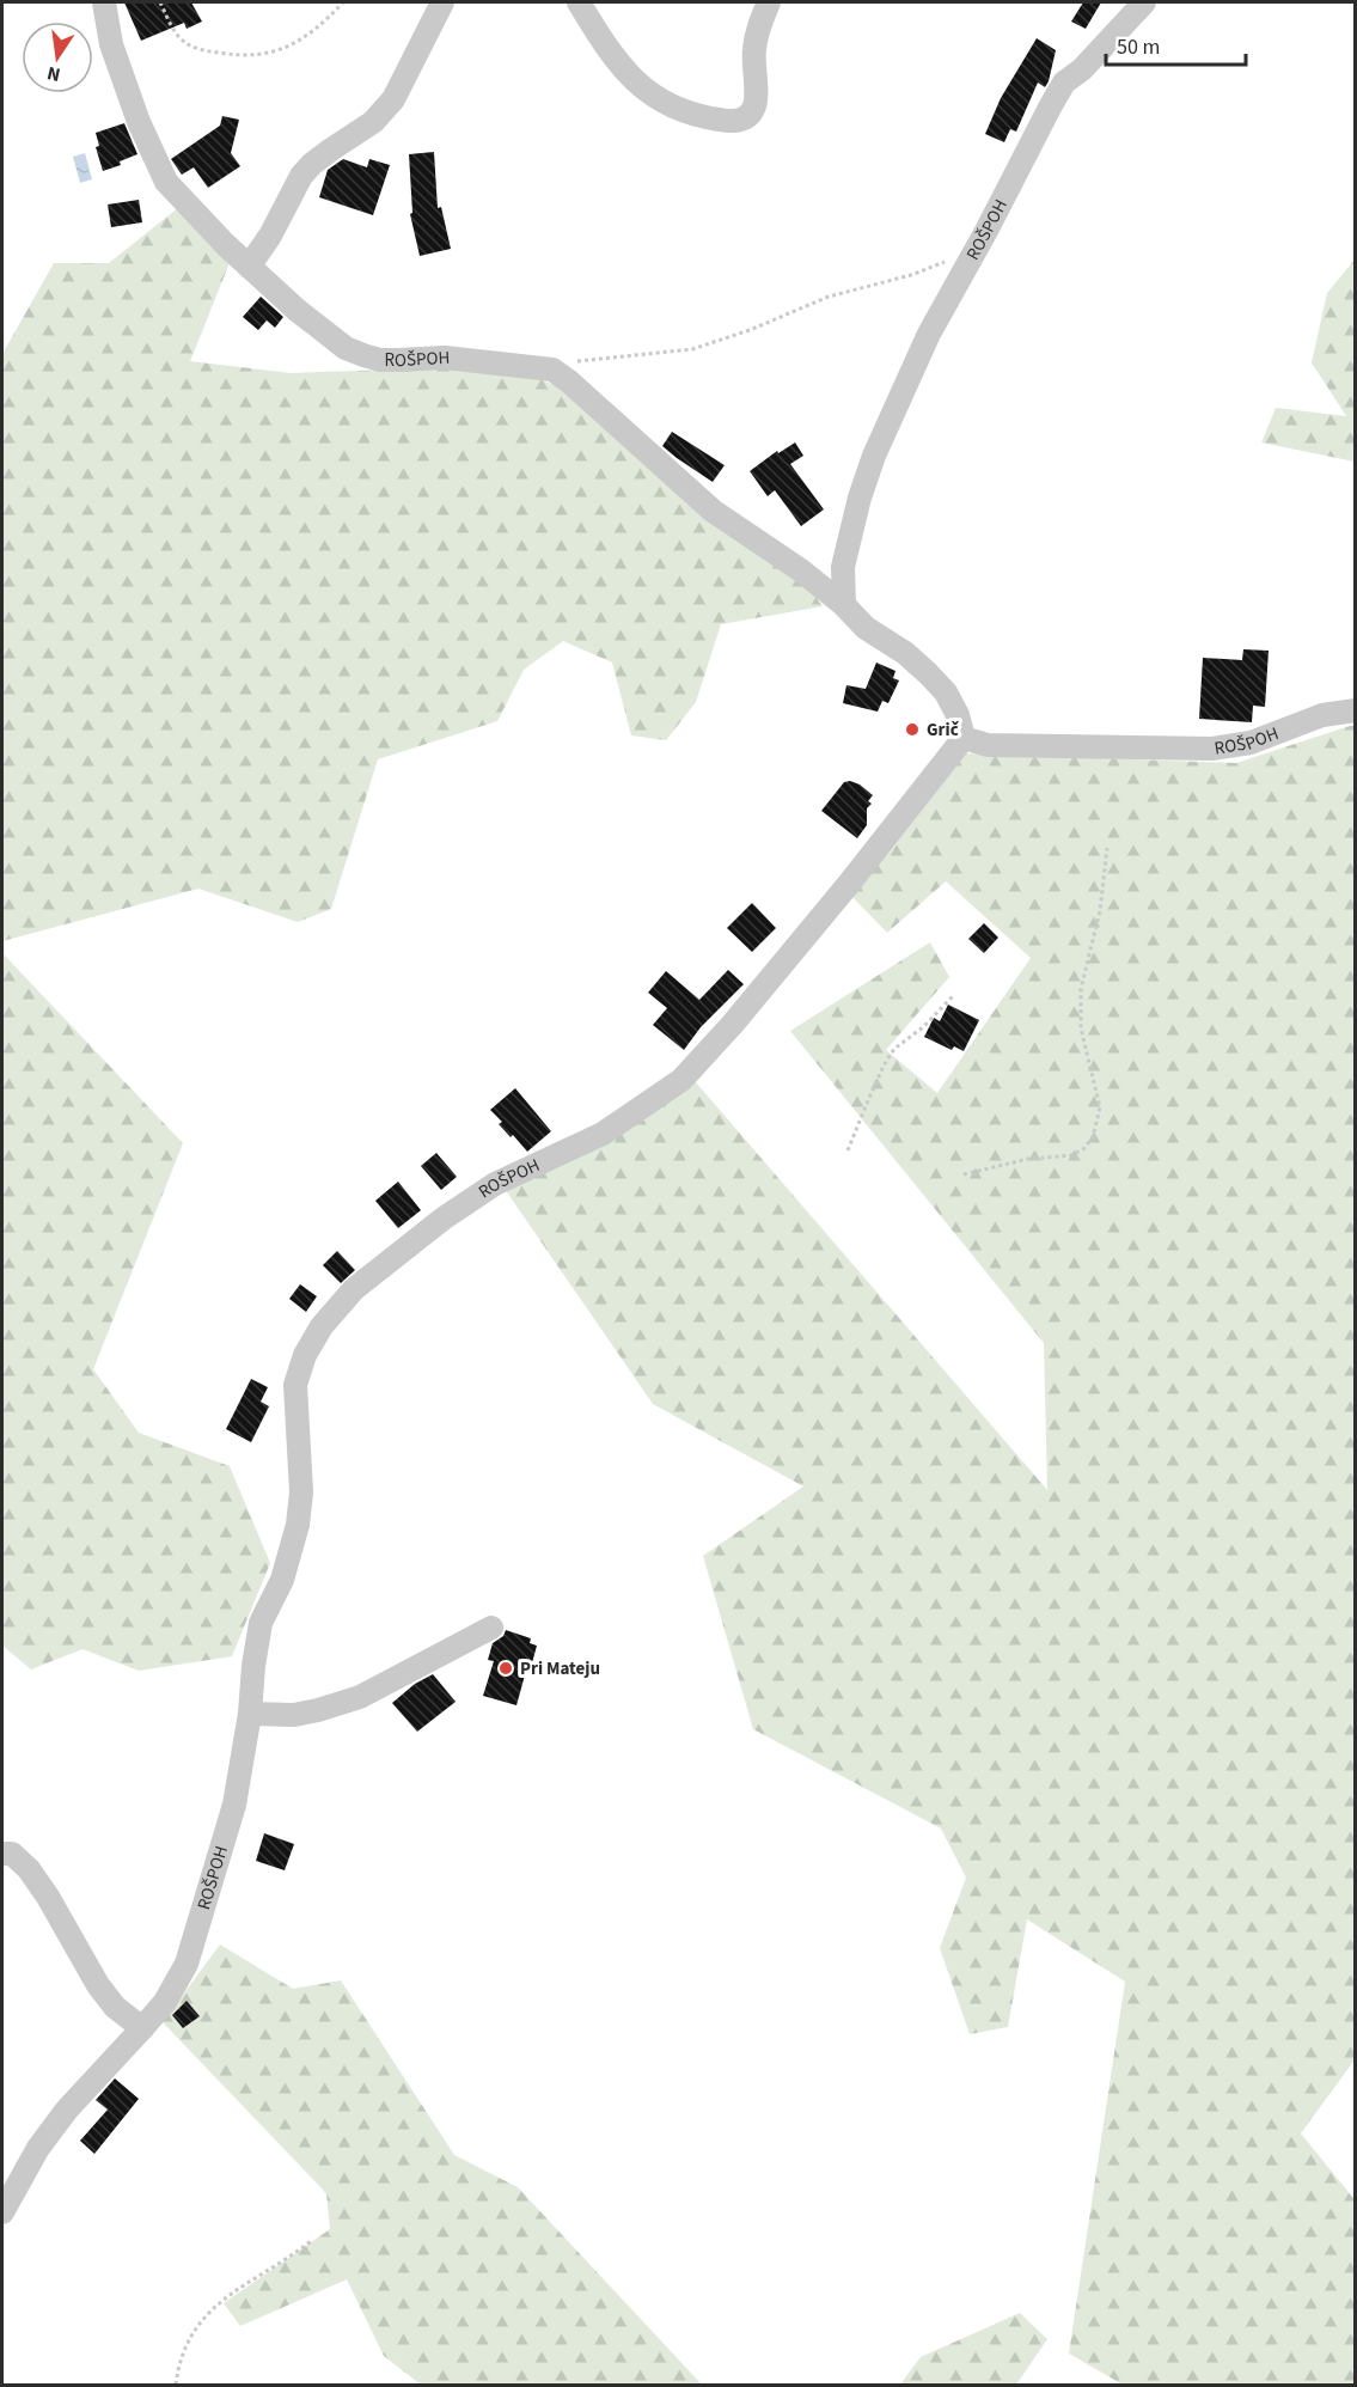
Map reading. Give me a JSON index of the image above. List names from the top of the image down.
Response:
{
  "streets": {
    "street": ["ROŠPOH"]
  },
  "places": ["Grič", "Pri Mateju"],
  "scale_bar": "50 m",
  "north": "bottom"
}
